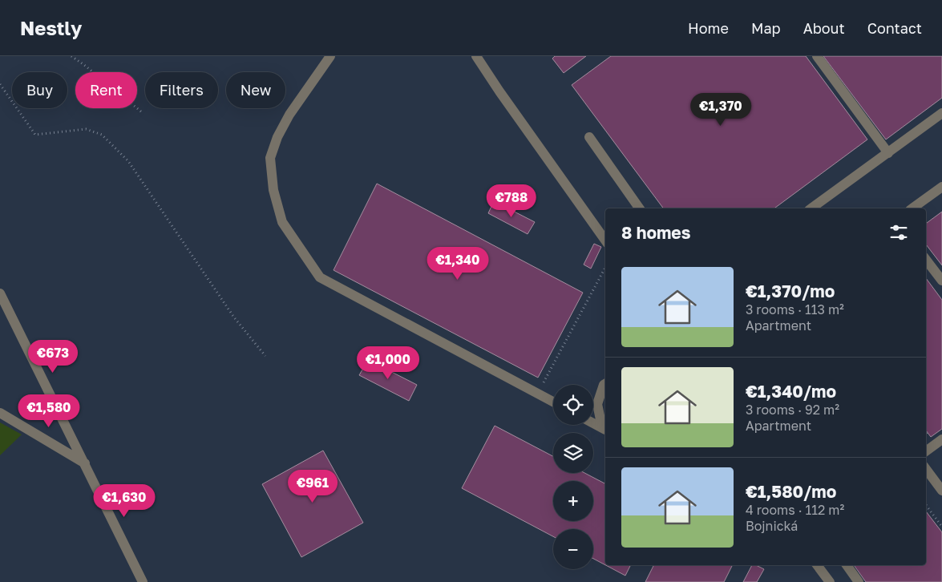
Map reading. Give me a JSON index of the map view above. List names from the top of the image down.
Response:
{
  "page": {
    "header": "Nestly",
    "nav": [
      "Home",
      "Map",
      "About",
      "Contact"
    ],
    "chip": [
      "Buy",
      "Rent",
      "Filters",
      "New"
    ],
    "price": [
      "€1,370",
      "€788",
      "€1,340",
      "€673",
      "€1,000",
      "€1,580",
      "€961",
      "€1,630"
    ],
    "heading": "8 homes",
    "list": [
      {
        "name": "€1,370/mo",
        "note": "3 rooms · 113 m² · Apartment"
      },
      {
        "name": "€1,340/mo",
        "note": "3 rooms · 92 m² · Apartment"
      },
      {
        "name": "€1,580/mo",
        "note": "4 rooms · 112 m² · Bojnická"
      }
    ],
    "map_buttons": ["+", "−"]
  }
}
